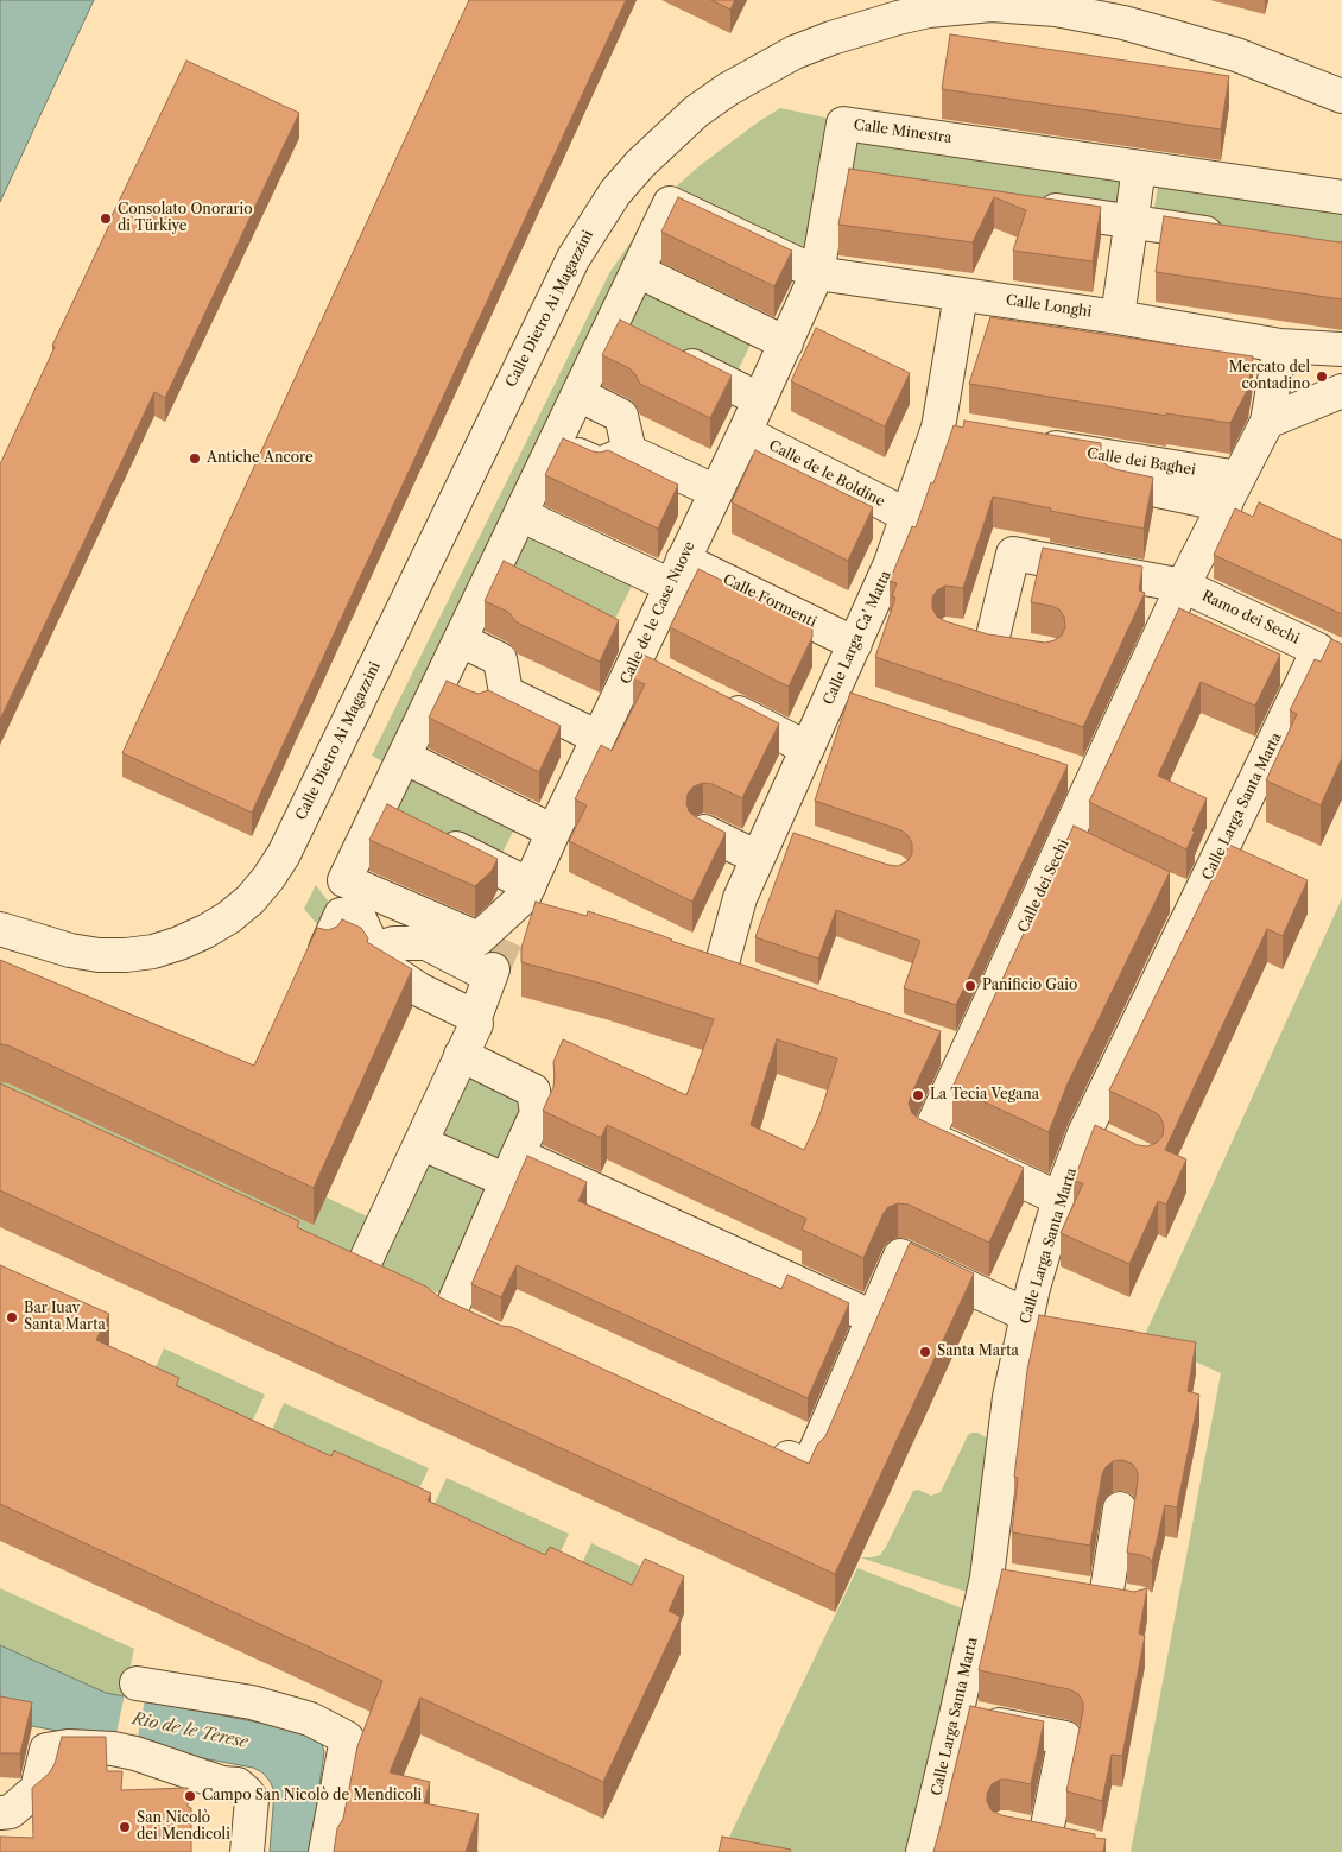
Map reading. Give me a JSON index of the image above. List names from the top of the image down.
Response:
{
  "streets": {
    "street": [
      "Calle Minestra",
      "Calle Longhi",
      "Calle Dietro Ai Magazzini",
      "Calle dei Baghei",
      "Calle de le Boldine",
      "Calle Formenti",
      "Calle de le Case Nuove",
      "Ramo dei Sechi",
      "Calle Larga Ca' Matta",
      "Calle Larga Santa Marta",
      "Calle dei Sechi"
    ]
  },
  "crossings": [
    ["Calle Minestra", "Calle de le Case Nuove"],
    ["Calle Longhi", "Calle de le Case Nuove"],
    ["Calle Longhi", "Calle Larga Ca' Matta"],
    ["Calle Longhi", "Calle dei Sechi"],
    ["Calle dei Baghei", "Calle dei Sechi"],
    ["Calle de le Boldine", "Calle de le Case Nuove"],
    ["Calle de le Boldine", "Calle Larga Ca' Matta"],
    ["Calle Formenti", "Calle de le Case Nuove"],
    ["Calle Formenti", "Calle Larga Ca' Matta"],
    ["Ramo dei Sechi", "Calle Larga Santa Marta"],
    ["Ramo dei Sechi", "Calle dei Sechi"],
    ["Calle Larga Santa Marta", "Calle dei Sechi"]
  ],
  "water": ["Rio de le Terese"],
  "places": [
    "Consolato Onorario di Türkiye",
    "Mercato del contadino",
    "Antiche Ancore",
    "Panificio Gaio",
    "La Tecia Vegana",
    "Bar Iuav Santa Marta",
    "Santa Marta",
    "Campo San Nicolò de Mendicoli",
    "San Nicolò dei Mendicoli"
  ]
}
